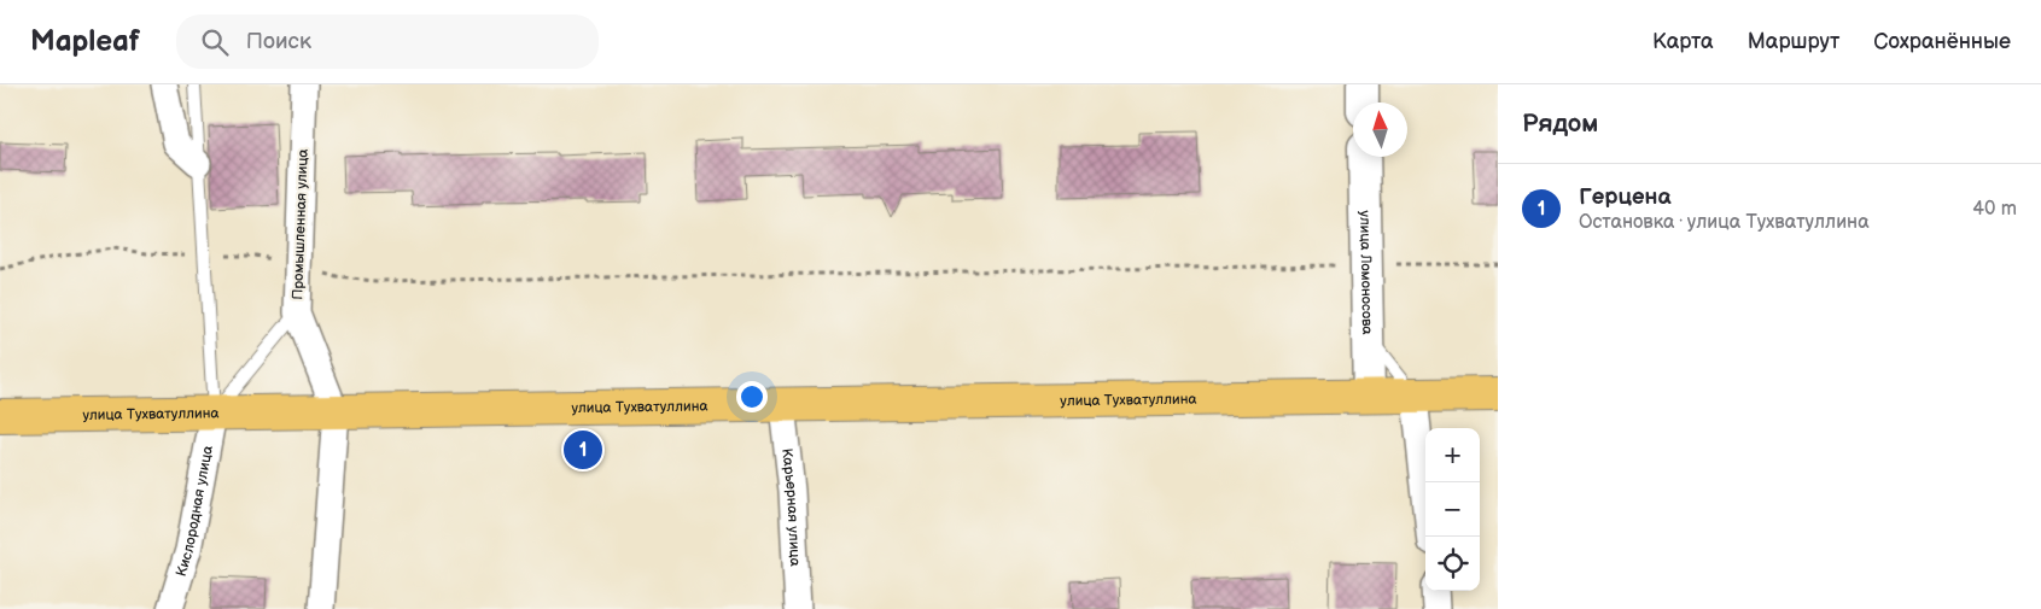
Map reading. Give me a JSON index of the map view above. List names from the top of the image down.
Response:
{
  "streets": {
    "main road": ["улица Тухватуллина"],
    "street": [
      "Промышленная улица",
      "улица Ломоносова",
      "Карьерная улица",
      "Кислородная улица"
    ]
  },
  "crossings": [
    ["Промышленная улица", "улица Тухватуллина"],
    ["улица Ломоносова", "улица Тухватуллина"],
    ["улица Тухватуллина", "Карьерная улица"],
    ["улица Тухватуллина", "Кислородная улица"]
  ],
  "north": "top",
  "page": {
    "header": "Mapleaf",
    "search": "Поиск",
    "nav": ["Карта", "Маршрут", "Сохранённые"],
    "heading": "Рядом",
    "list": [
      {
        "mark": "1",
        "name": "Герцена",
        "note": "Остановка · улица Тухватуллина",
        "value": "40 m"
      }
    ],
    "map_buttons": ["+", "−"],
    "pins": "1"
  }
}
